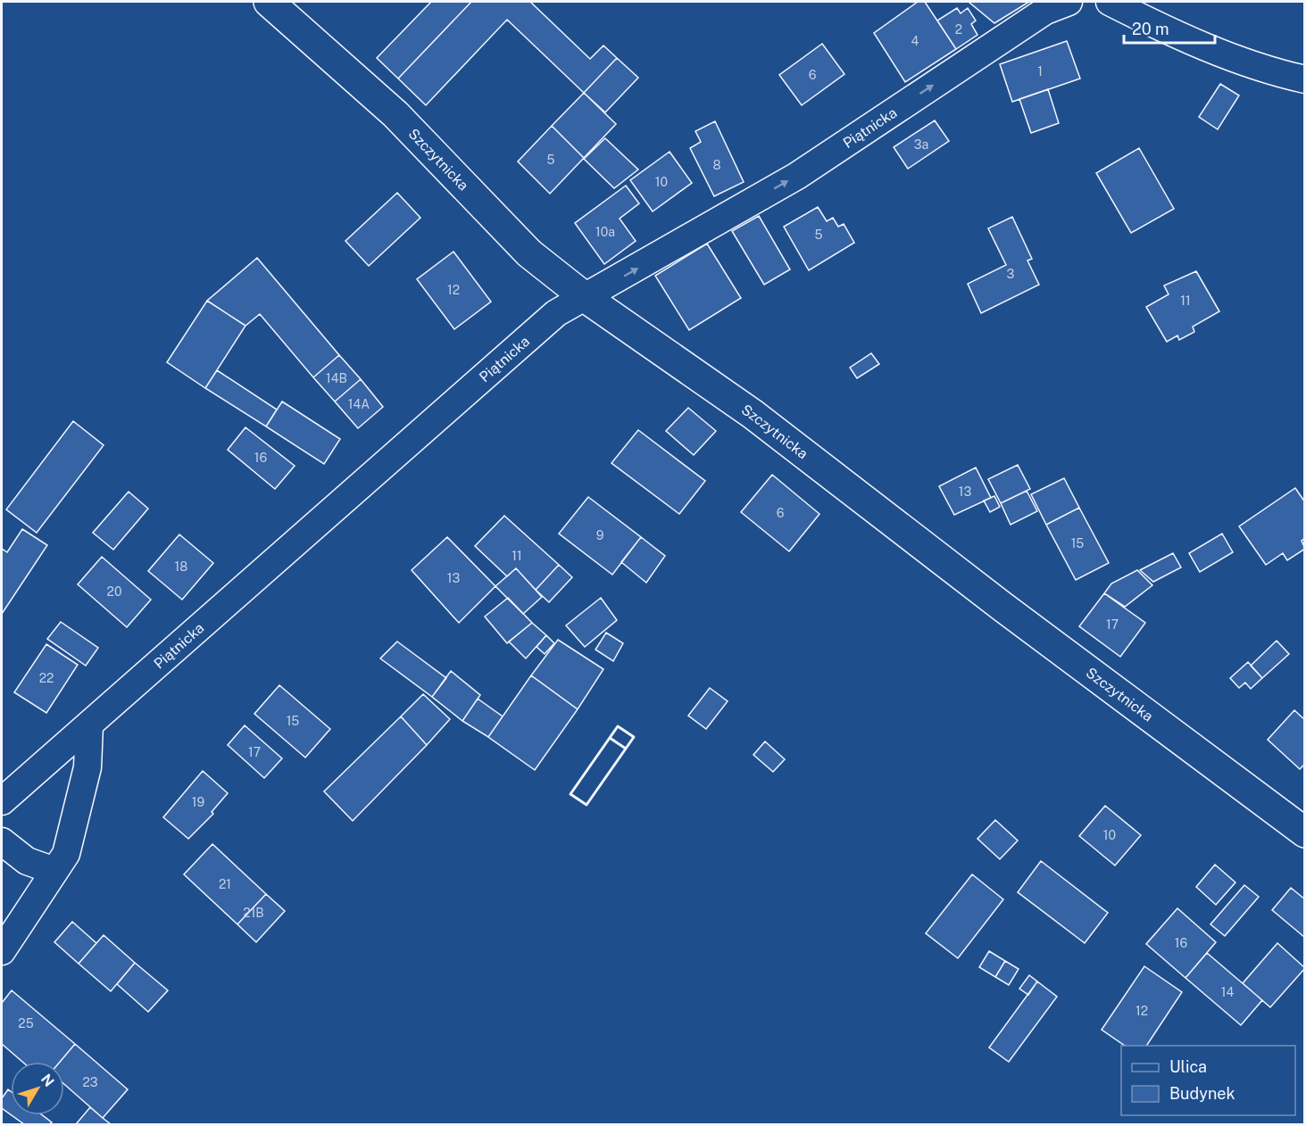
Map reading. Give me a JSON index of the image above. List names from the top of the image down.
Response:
{
  "streets": {
    "street": ["Piątnicka", "Szczytnicka"]
  },
  "crossings": [
    ["Piątnicka", "Szczytnicka"]
  ],
  "one_way": ["Piątnicka"],
  "house_numbers": [
    "2",
    "4",
    "1",
    "6",
    "3a",
    "5",
    "8",
    "10",
    "10a",
    "5",
    "3",
    "12",
    "11",
    "14B",
    "14A",
    "16",
    "13",
    "6",
    "9",
    "15",
    "11",
    "18",
    "13",
    "20",
    "17",
    "22",
    "15",
    "17",
    "19",
    "10",
    "21",
    "21B",
    "16",
    "14",
    "12",
    "25",
    "23"
  ],
  "legend": ["Ulica", "Budynek"],
  "scale_bar": "20 m",
  "north": "top right"
}
